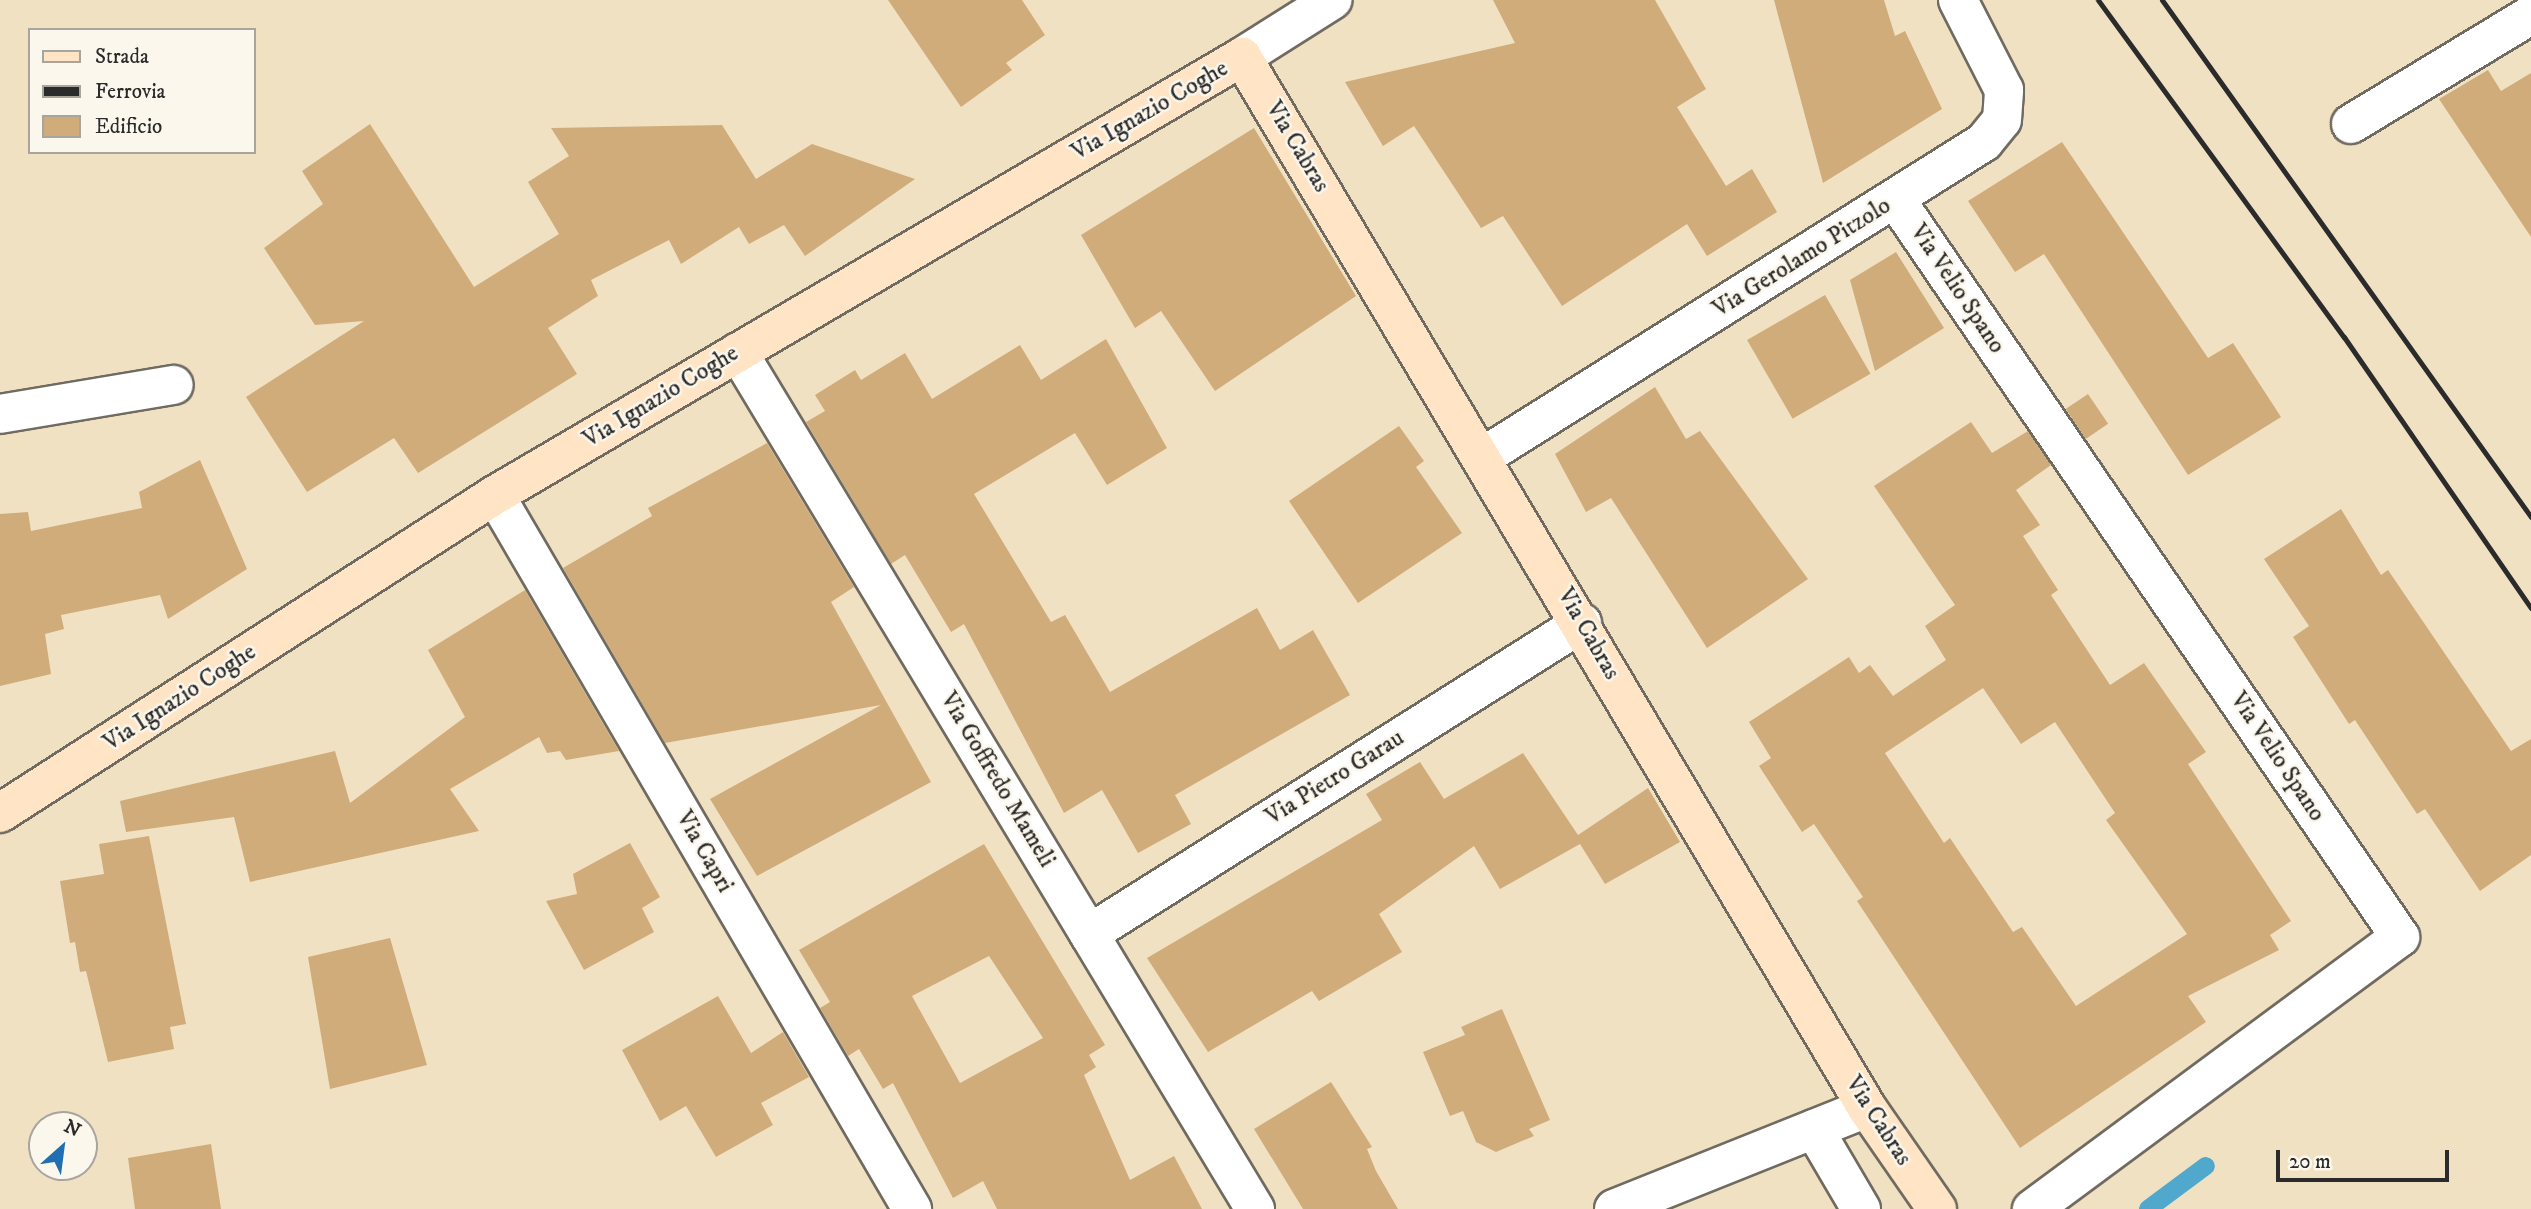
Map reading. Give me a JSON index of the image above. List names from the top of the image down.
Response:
{
  "streets": {
    "street": [
      "Via Ignazio Coghe",
      "Via Cabras",
      "Via Gerolamo Pitzolo",
      "Via Velio Spano",
      "Via Pietro Garau",
      "Via Goffredo Mameli",
      "Via Capri"
    ]
  },
  "crossings": [
    ["Via Ignazio Coghe", "Via Cabras"],
    ["Via Ignazio Coghe", "Via Goffredo Mameli"],
    ["Via Ignazio Coghe", "Via Capri"],
    ["Via Cabras", "Via Gerolamo Pitzolo"],
    ["Via Cabras", "Via Pietro Garau"],
    ["Via Gerolamo Pitzolo", "Via Velio Spano"],
    ["Via Pietro Garau", "Via Goffredo Mameli"]
  ],
  "legend": ["Strada", "Ferrovia", "Edificio"],
  "scale_bar": "20 m",
  "north": "top right"
}
